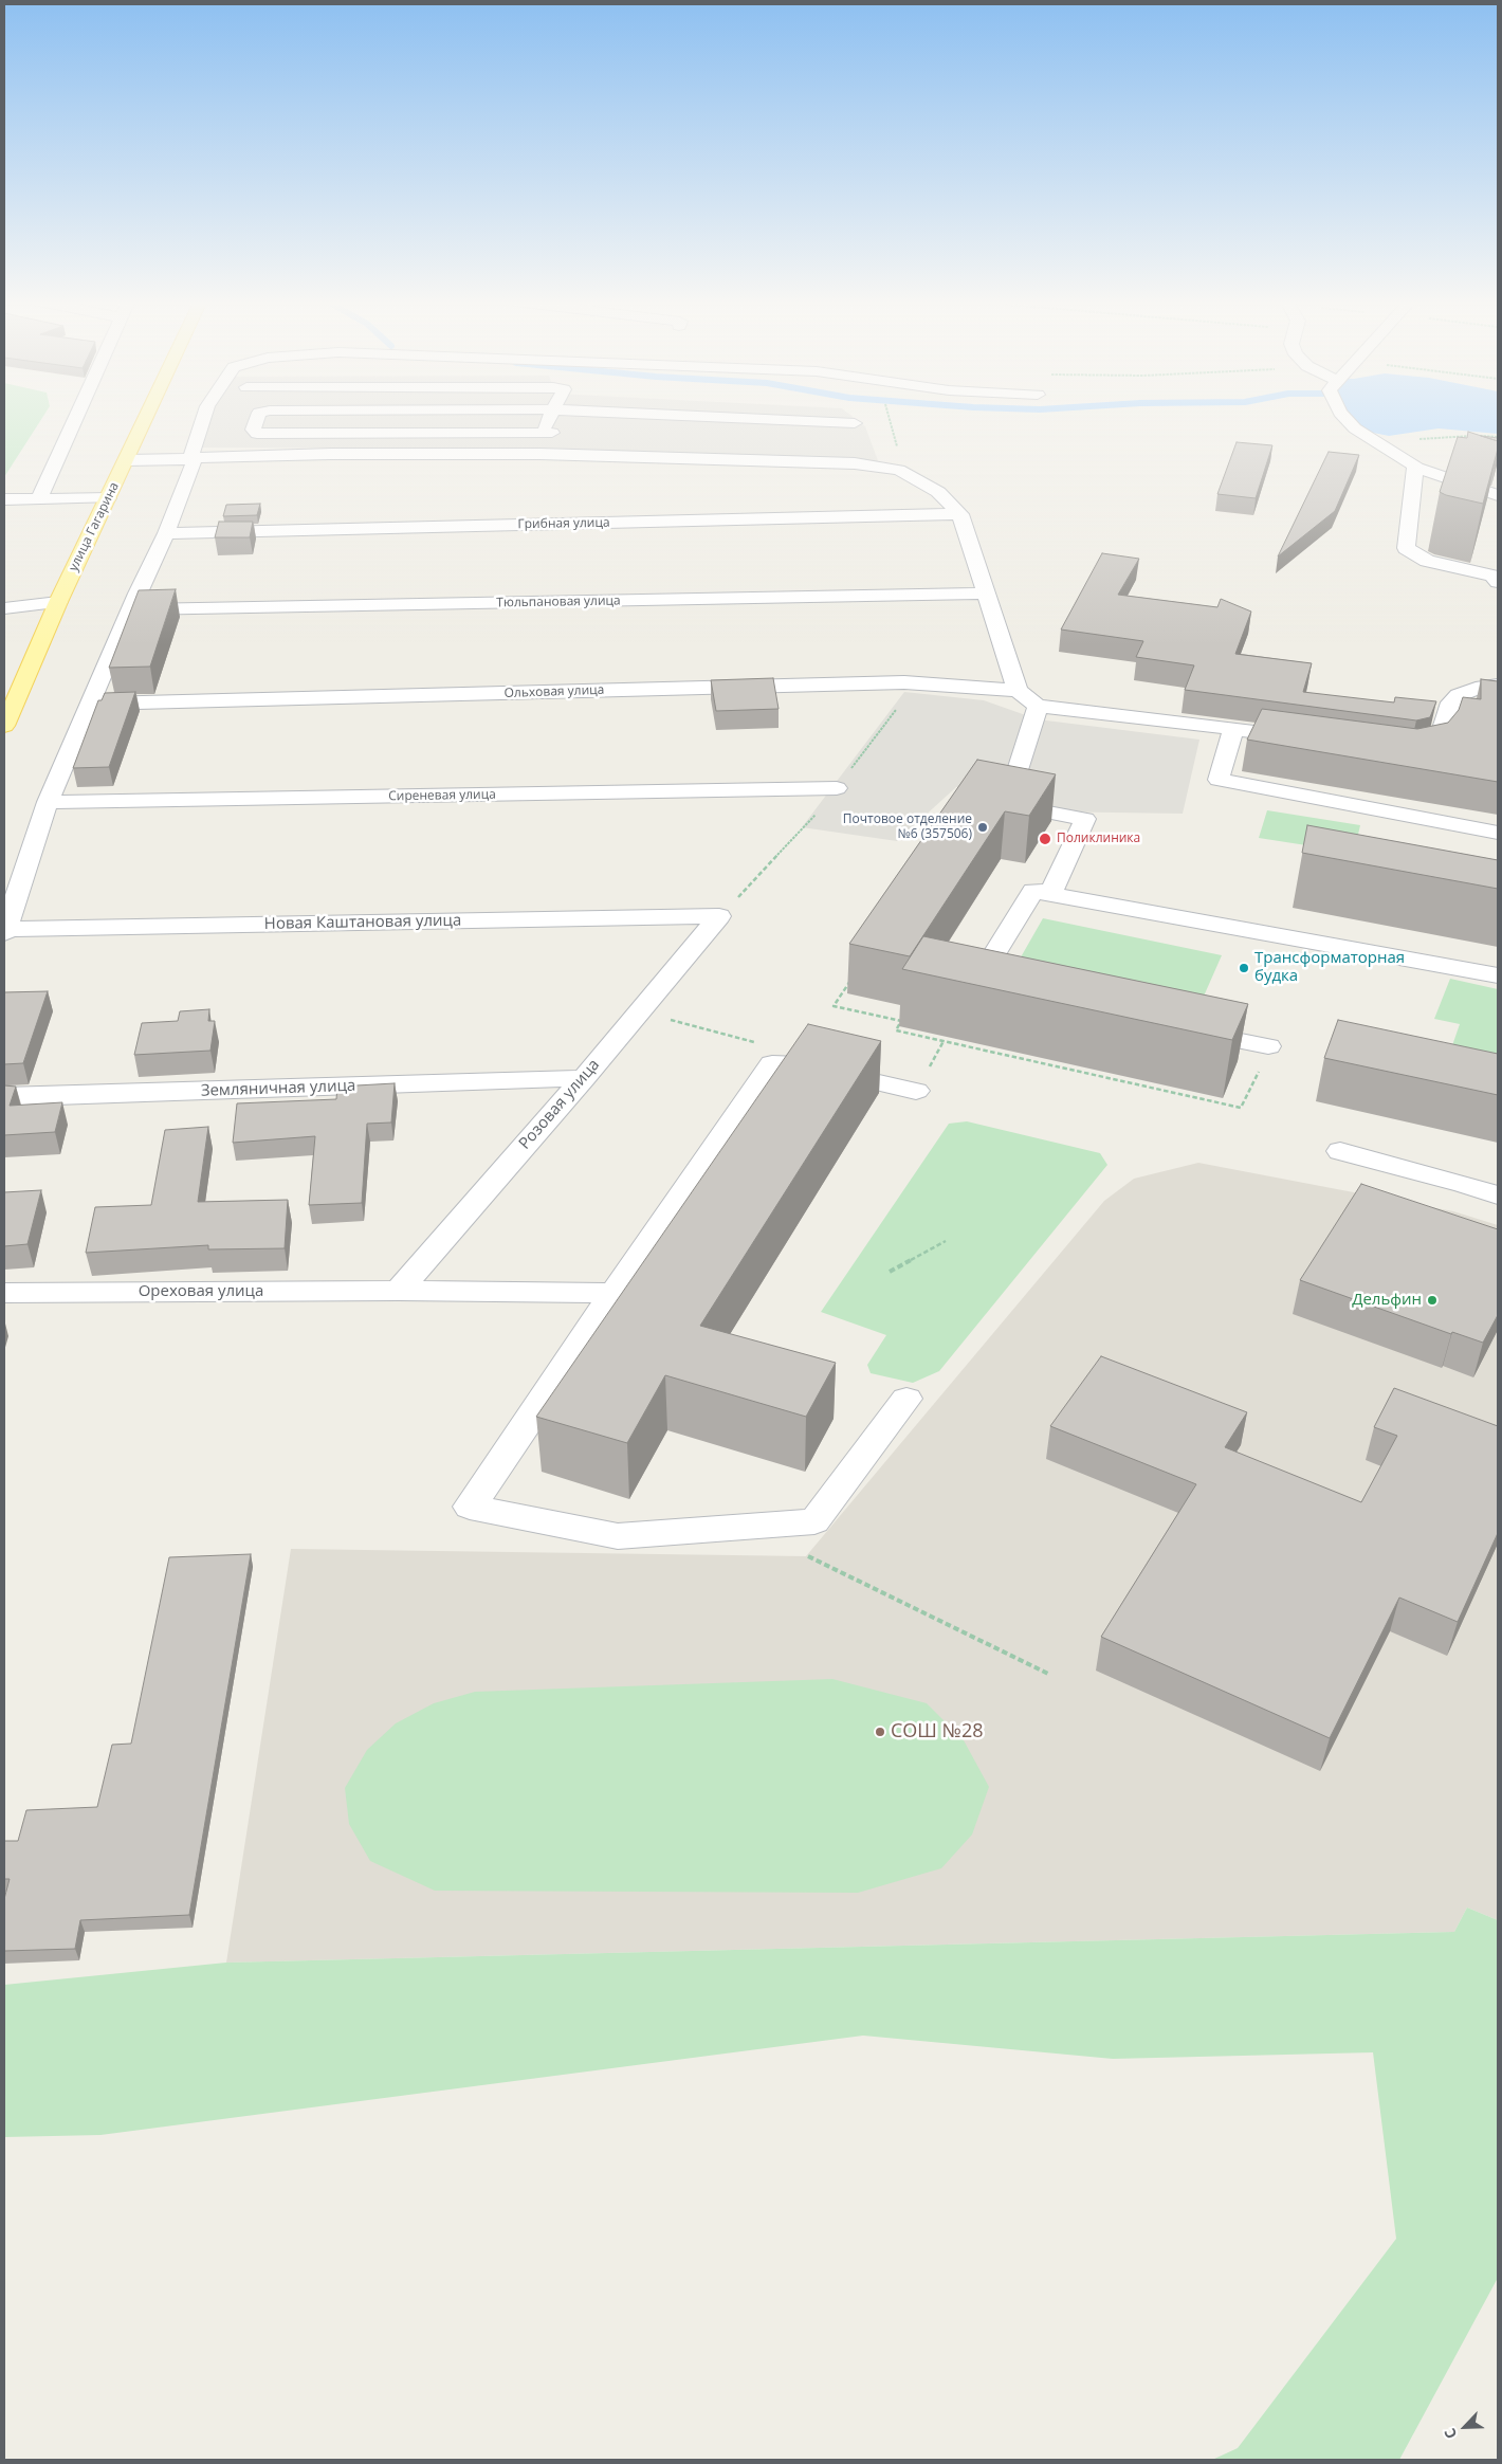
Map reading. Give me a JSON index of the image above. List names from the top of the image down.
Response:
{
  "streets": {
    "main road": ["улица Гагарина"],
    "street": [
      "Грибная улица",
      "Тюльпановая улица",
      "Ольховая улица",
      "Сиреневая улица",
      "Новая Каштановая улица",
      "Земляничная улица",
      "Розовая улица",
      "Ореховая улица"
    ]
  },
  "crossings": [
    ["Новая Каштановая улица", "Розовая улица"],
    ["Земляничная улица", "Розовая улица"],
    ["Розовая улица", "Ореховая улица"]
  ],
  "places": [
    "Почтовое отделение №6 (357506)",
    "Поликлиника",
    "Трансформаторная будка",
    "Дельфин",
    "СОШ №28"
  ],
  "north": "bottom left"
}
